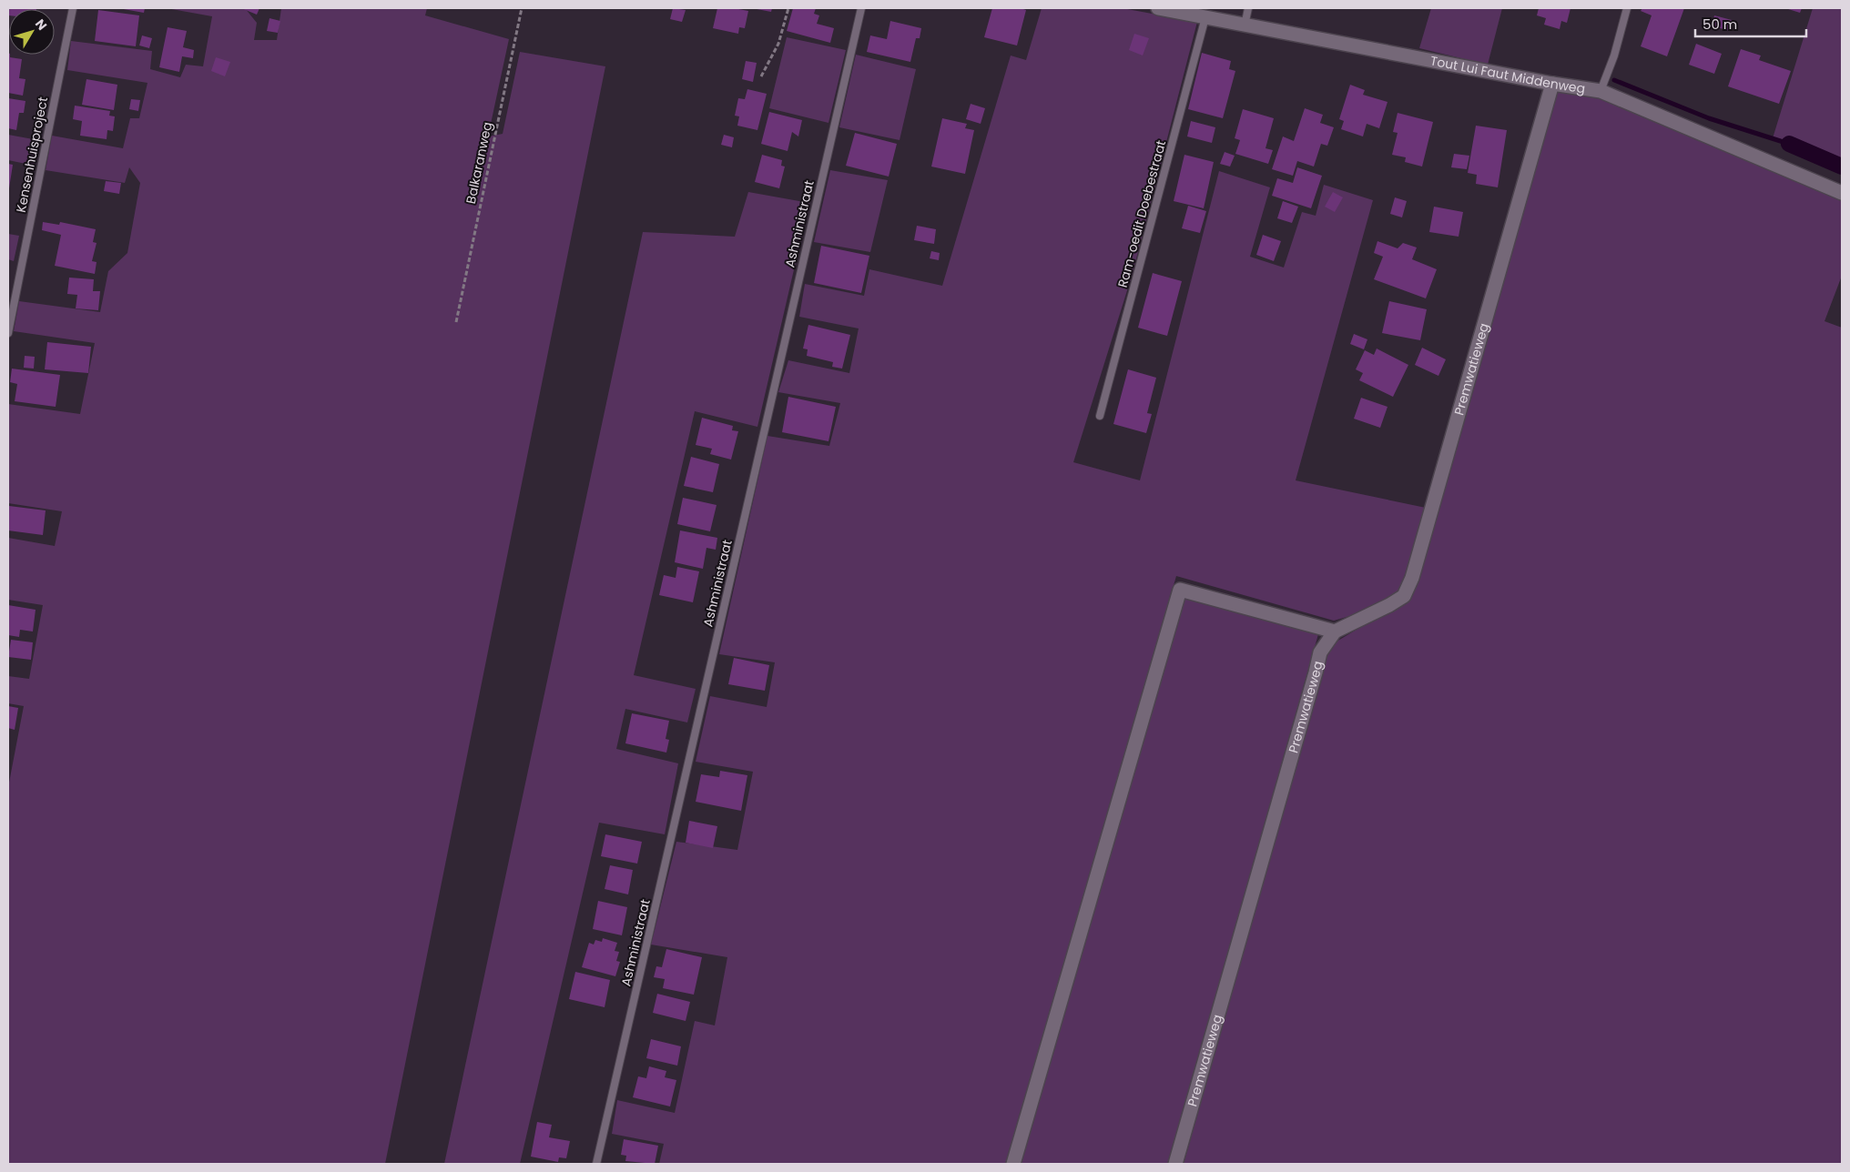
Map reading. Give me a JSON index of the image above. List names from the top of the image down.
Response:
{
  "streets": {
    "street": ["Tout Lui Faut Middenweg", "Premwatieweg"],
    "lane": ["Kensenhuisproject", "Ram-oedit Doebestraat", "Ashministraat"],
    "path": ["Balkaranweg"]
  },
  "crossings": [
    ["Tout Lui Faut Middenweg", "Ram-oedit Doebestraat"],
    ["Tout Lui Faut Middenweg", "Premwatieweg"]
  ],
  "scale_bar": "50 m",
  "north": "top right"
}
